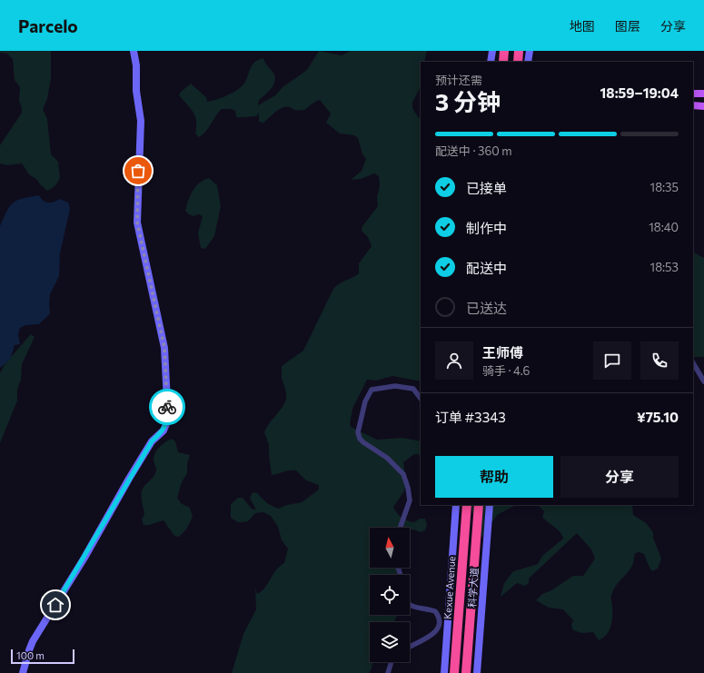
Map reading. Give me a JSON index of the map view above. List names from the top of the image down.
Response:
{
  "streets": {
    "highway": ["Kexue Avenue"],
    "street": ["科学大道"]
  },
  "scale_bar": "100 m",
  "north": "top",
  "page": {
    "header": "Parcelo",
    "nav": ["地图", "图层", "分享"],
    "heading": ["3 分钟", "预计还需", "18:59–19:04"],
    "panel": [
      "王师傅",
      "骑手 · 4.6",
      "订单 #3343",
      "¥75.10"
    ],
    "bar": "配送中 · 360 m",
    "list": [
      ["已接单", "18:35"],
      ["制作中", "18:40"],
      ["配送中", "18:53"],
      "已送达"
    ],
    "buttons": ["帮助", "分享"],
    "scale": "100 m"
  }
}
